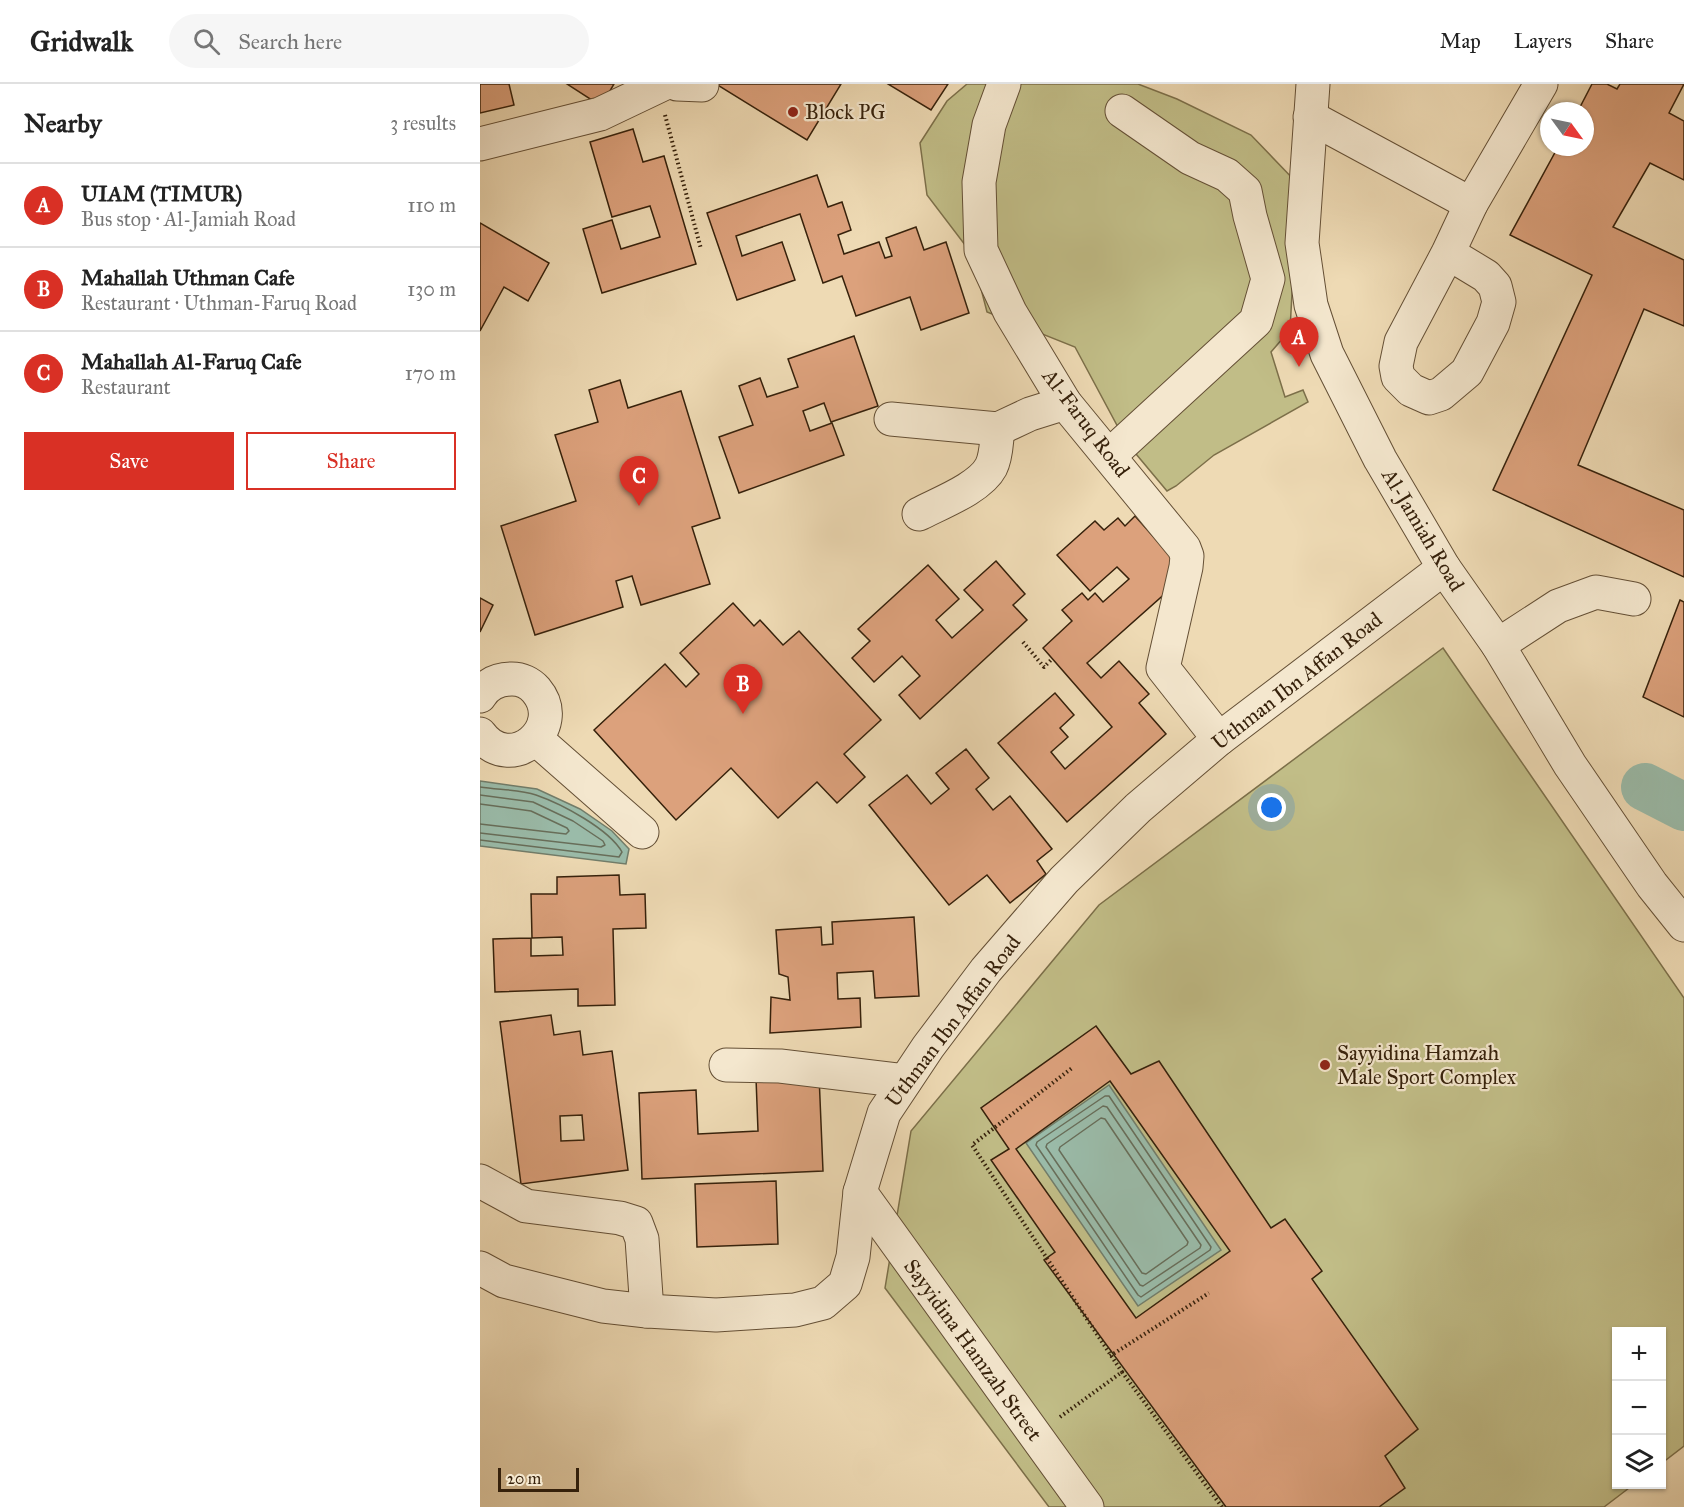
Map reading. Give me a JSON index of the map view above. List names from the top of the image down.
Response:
{
  "streets": {
    "street": [
      "Al-Faruq Road",
      "Al-Jamiah Road",
      "Uthman Ibn Affan Road",
      "Sayyidina Hamzah Street"
    ]
  },
  "crossings": [
    ["Al-Faruq Road", "Uthman Ibn Affan Road"],
    ["Al-Jamiah Road", "Uthman Ibn Affan Road"],
    ["Uthman Ibn Affan Road", "Sayyidina Hamzah Street"]
  ],
  "places": ["Block PG", "Sayyidina Hamzah Male Sport Complex"],
  "scale_bar": "20 m",
  "north": "bottom right",
  "page": {
    "header": "Gridwalk",
    "search": "Search here",
    "nav": ["Map", "Layers", "Share"],
    "heading": ["Nearby", "3 results"],
    "list": [
      {
        "mark": "A",
        "name": "UIAM (TIMUR)",
        "note": "Bus stop · Al-Jamiah Road",
        "value": "110 m"
      },
      {
        "mark": "B",
        "name": "Mahallah Uthman Cafe",
        "note": "Restaurant · Uthman-Faruq Road",
        "value": "130 m"
      },
      {
        "mark": "C",
        "name": "Mahallah Al-Faruq Cafe",
        "note": "Restaurant",
        "value": "170 m"
      }
    ],
    "pins": ["A", "C", "B"],
    "buttons": ["Save", "Share"],
    "map_buttons": ["+", "−"],
    "scale": "20 m"
  }
}
